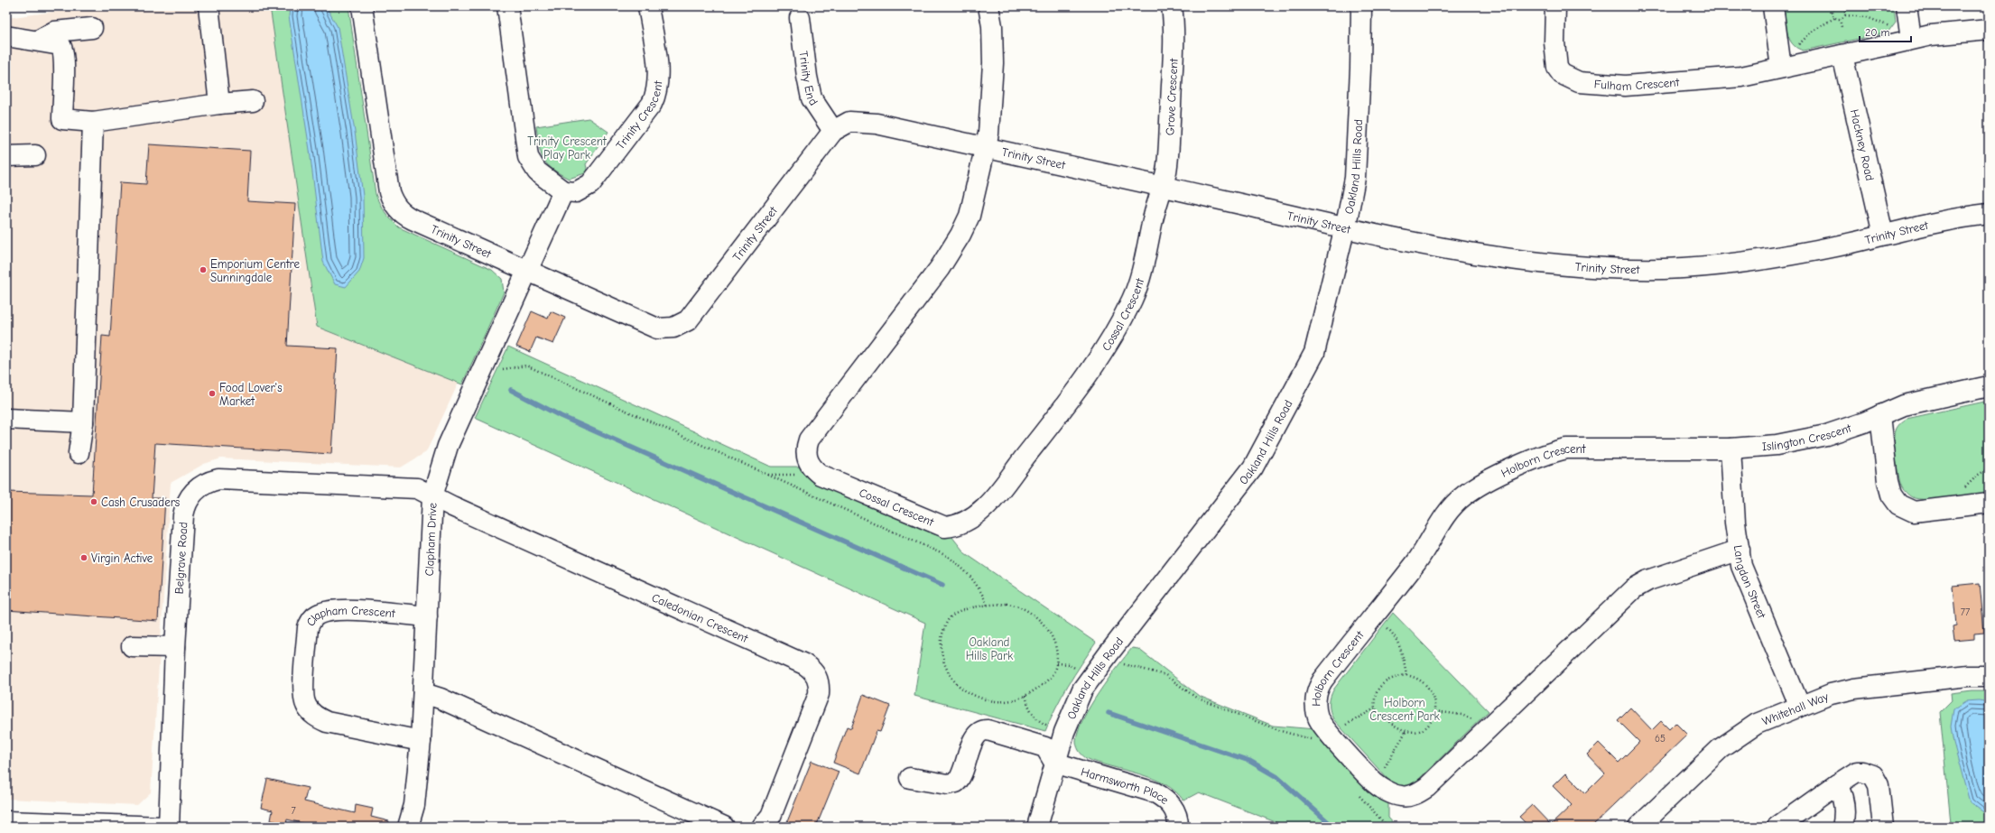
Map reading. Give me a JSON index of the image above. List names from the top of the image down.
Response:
{
  "streets": {
    "street": [
      "Trinity End",
      "Fulham Crescent",
      "Grove Crescent",
      "Trinity Crescent",
      "Hackney Road",
      "Trinity Street",
      "Oakland Hills Road",
      "Cossal Crescent",
      "Islington Crescent",
      "Holborn Crescent",
      "Clapham Drive",
      "Belgrave Road",
      "Langdon Street",
      "Caledonian Crescent",
      "Clapham Crescent",
      "Whitehall Way",
      "Harmsworth Place"
    ]
  },
  "crossings": [
    ["Trinity End", "Trinity Street"],
    ["Fulham Crescent", "Hackney Road"],
    ["Grove Crescent", "Trinity Street"],
    ["Grove Crescent", "Cossal Crescent"],
    ["Hackney Road", "Trinity Street"],
    ["Trinity Street", "Oakland Hills Road"],
    ["Trinity Street", "Cossal Crescent"],
    ["Trinity Street", "Clapham Drive"],
    ["Oakland Hills Road", "Harmsworth Place"],
    ["Islington Crescent", "Holborn Crescent"],
    ["Islington Crescent", "Langdon Street"],
    ["Holborn Crescent", "Langdon Street"],
    ["Clapham Drive", "Belgrave Road"],
    ["Clapham Drive", "Caledonian Crescent"],
    ["Clapham Drive", "Clapham Crescent"],
    ["Belgrave Road", "Caledonian Crescent"],
    ["Langdon Street", "Whitehall Way"]
  ],
  "parks": ["Trinity Crescent Play Park", "Oakland Hills Park", "Holborn Crescent Park"],
  "places": [
    "Emporium Centre Sunningdale",
    "Food Lover's Market",
    "Cash Crusaders",
    "Virgin Active"
  ],
  "house_numbers": ["77", "65", "7"],
  "scale_bar": "20 m"
}
